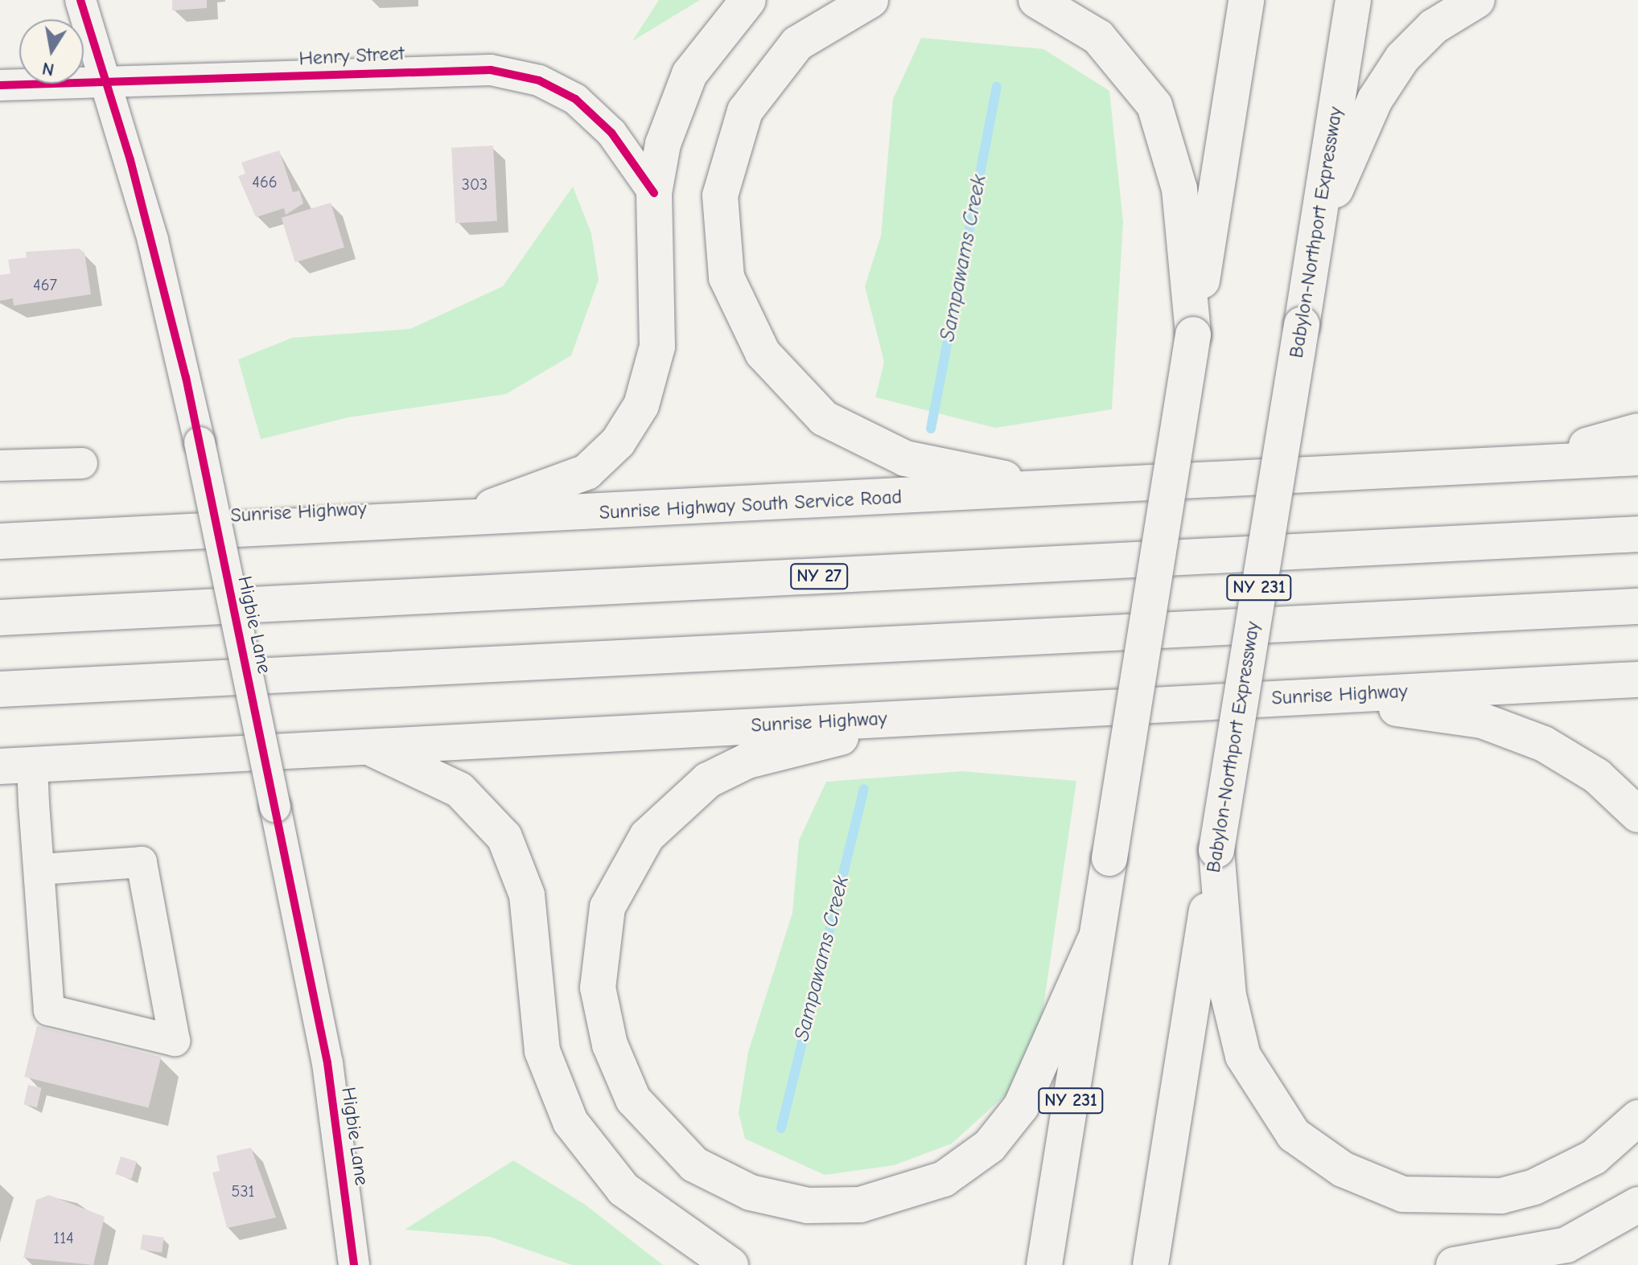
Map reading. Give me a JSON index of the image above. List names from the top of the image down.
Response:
{
  "streets": {
    "main road": [
      "Babylon-Northport Expressway",
      "Sunrise Highway South Service Road",
      "Sunrise Highway",
      "NY 27",
      "NY 231"
    ],
    "street": ["Henry Street", "Higbie Lane"]
  },
  "crossings": [
    ["Henry Street", "Higbie Lane"],
    ["Sunrise Highway South Service Road", "Sunrise Highway"]
  ],
  "water": ["Sampawams Creek"],
  "house_numbers": [
    "466",
    "303",
    "467",
    "531",
    "114"
  ],
  "north": "bottom"
}
